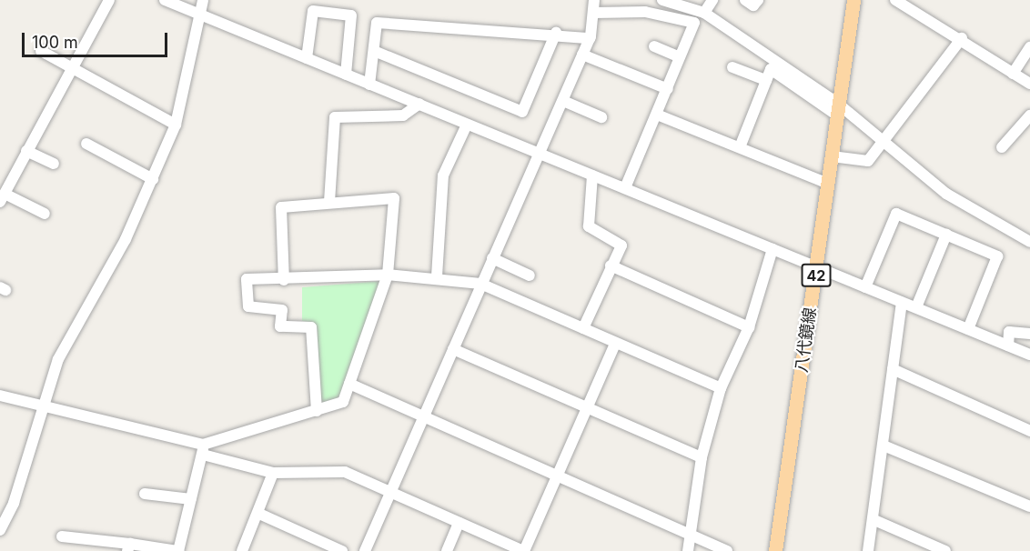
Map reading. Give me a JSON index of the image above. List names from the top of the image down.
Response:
{
  "streets": {
    "main road": ["42", "八代鏡線"]
  },
  "scale_bar": "100 m"
}
